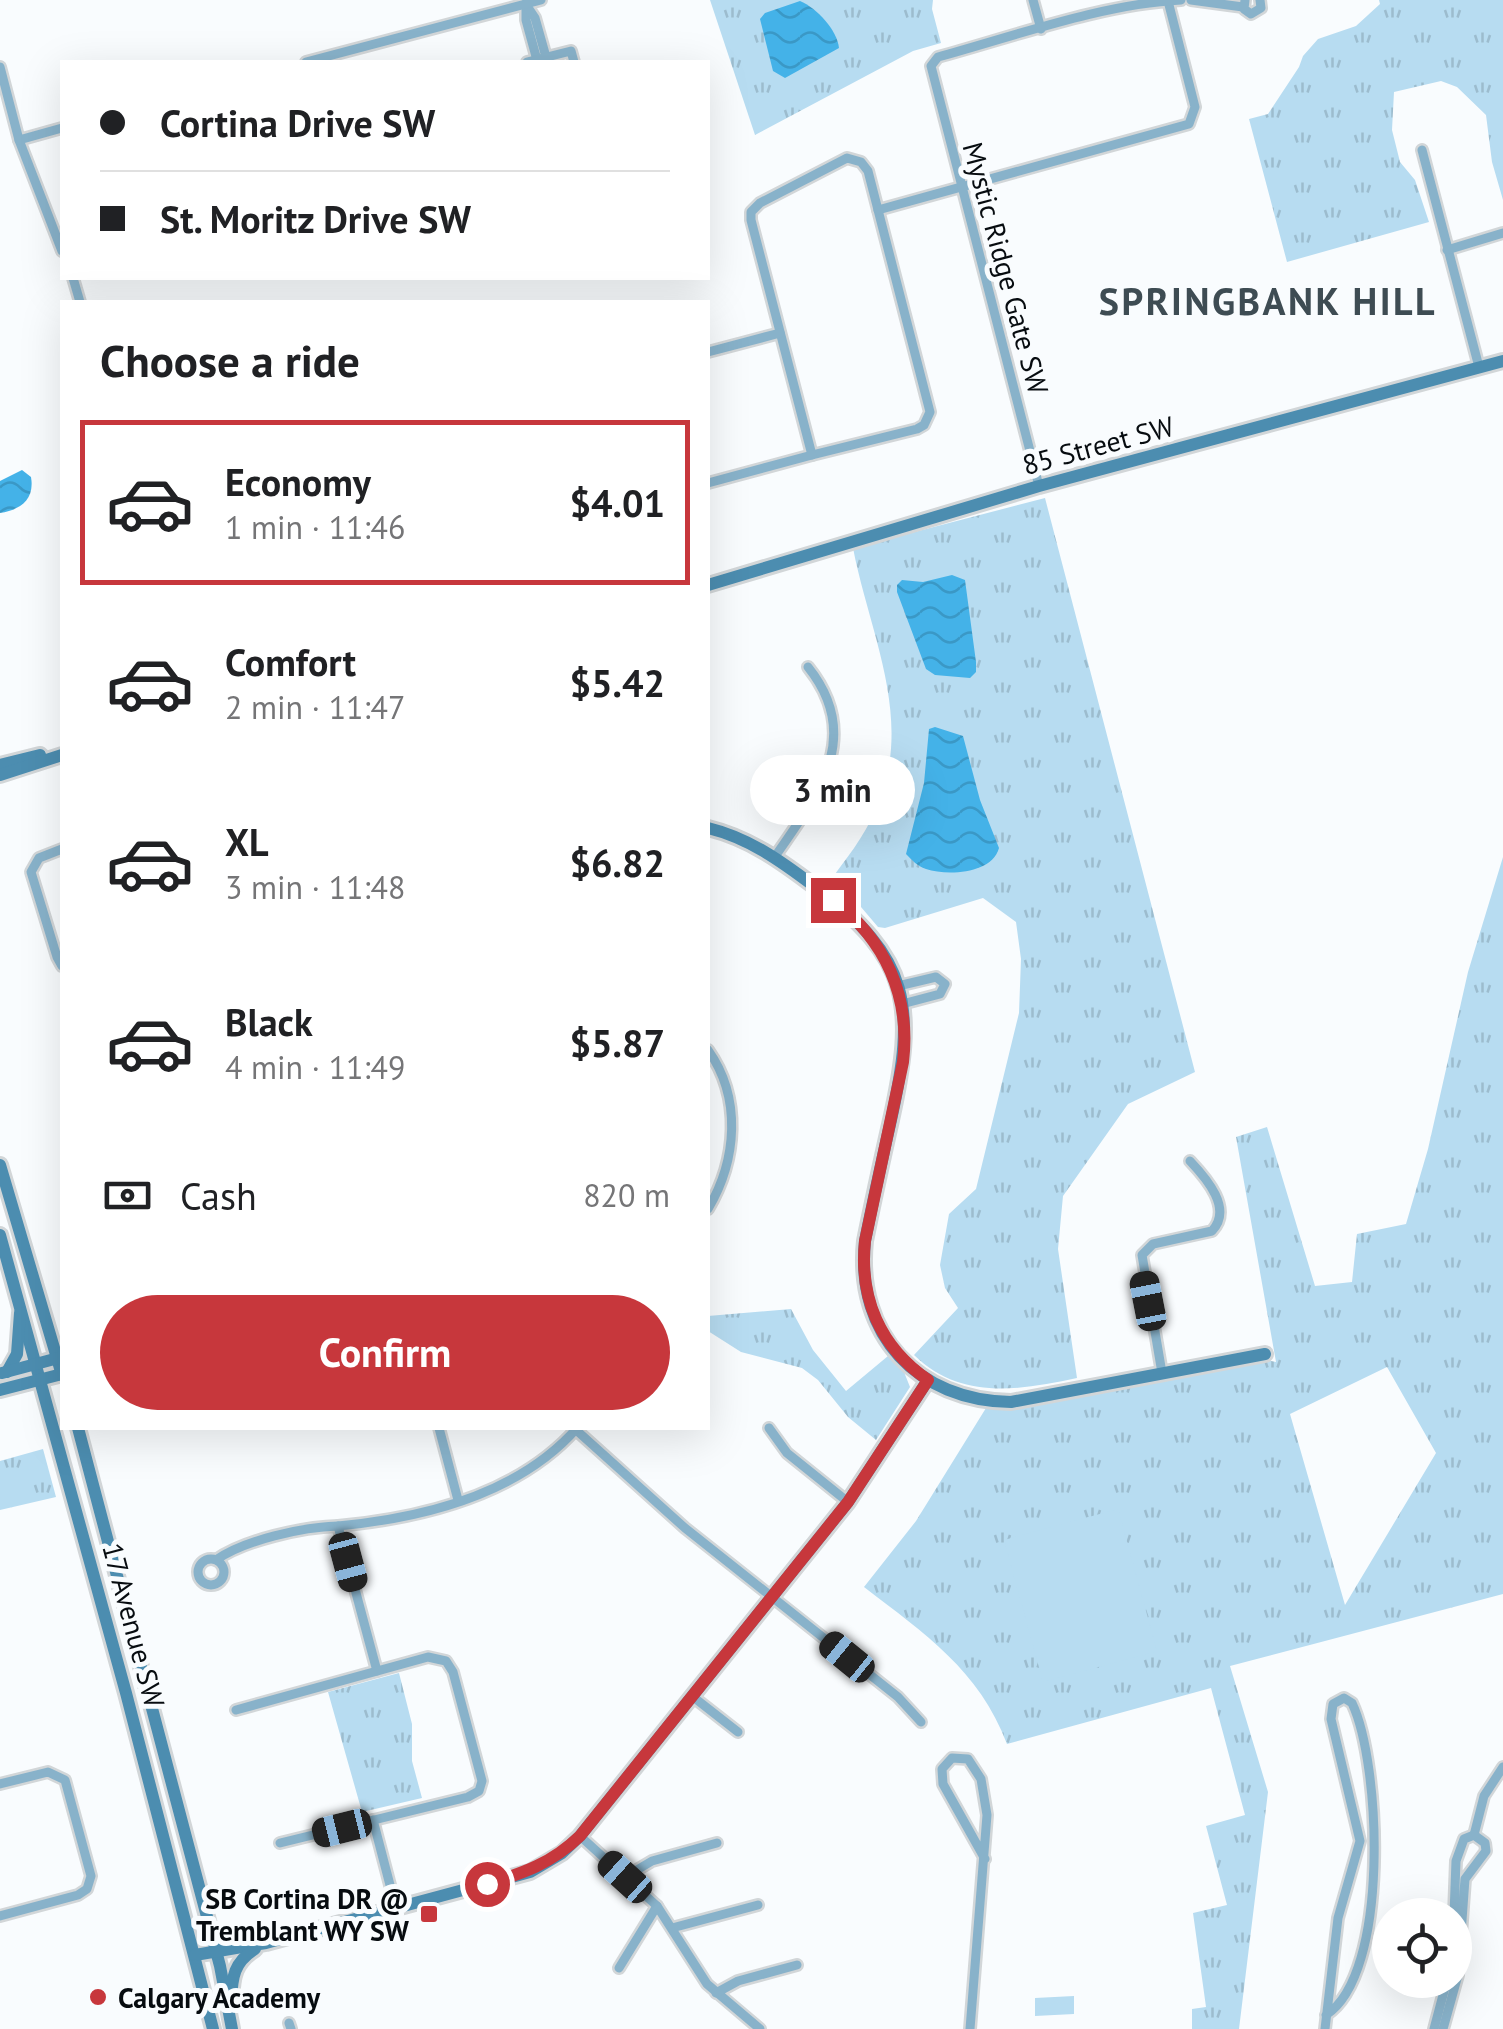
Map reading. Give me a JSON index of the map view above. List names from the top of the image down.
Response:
{
  "streets": {
    "street": ["Mystic Ridge Gate SW", "85 Street SW", "17 Avenue SW"]
  },
  "crossings": [
    ["Mystic Ridge Gate SW", "85 Street SW"]
  ],
  "districts": ["SPRINGBANK HILL"],
  "places": {
    "transit": ["SB Cortina DR @ Tremblant WY SW"],
    "other": ["Calgary Academy"]
  },
  "page": {
    "banner": ["Cortina Drive SW", "St. Moritz Drive SW"],
    "heading": "Choose a ride",
    "list": [
      {
        "name": "Economy",
        "note": "1 min · 11:46",
        "value": "$4.01"
      },
      {
        "name": "Comfort",
        "note": "2 min · 11:47",
        "value": "$5.42"
      },
      {
        "name": "XL",
        "note": "3 min · 11:48",
        "value": "$6.82"
      },
      {
        "name": "Black",
        "note": "4 min · 11:49",
        "value": "$5.87"
      }
    ],
    "bubble": "3 min",
    "pay": ["Cash", "820 m"],
    "buttons": "Confirm"
  }
}
